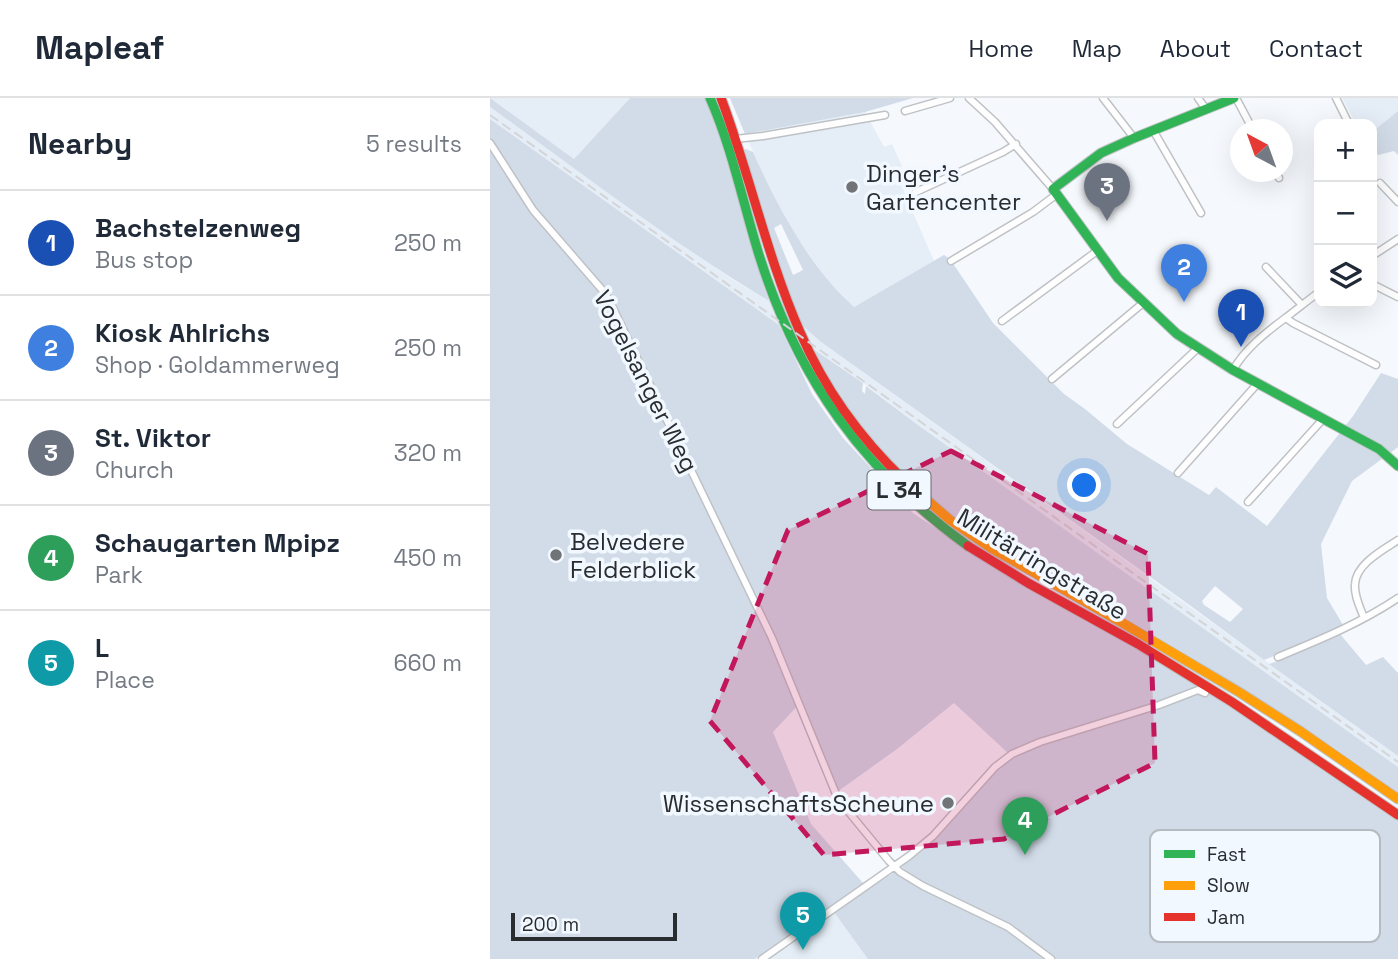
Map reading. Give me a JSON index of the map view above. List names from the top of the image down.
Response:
{
  "streets": {
    "main road": ["L 34", "Militärringstraße"],
    "street": ["Vogelsanger Weg"]
  },
  "places": ["Dinger's Gartencenter", "Belvedere Felderblick", "WissenschaftsScheune"],
  "legend": ["Fast", "Slow", "Jam"],
  "scale_bar": "200 m",
  "north": "top left",
  "page": {
    "header": "Mapleaf",
    "nav": [
      "Home",
      "Map",
      "About",
      "Contact"
    ],
    "heading": ["Nearby", "5 results"],
    "map_buttons": ["+", "−"],
    "pins": [
      "3",
      "2",
      "1",
      "4",
      "5"
    ],
    "list": [
      {
        "mark": "1",
        "name": "Bachstelzenweg",
        "note": "Bus stop",
        "value": "250 m"
      },
      {
        "mark": "2",
        "name": "Kiosk Ahlrichs",
        "note": "Shop · Goldammerweg",
        "value": "250 m"
      },
      {
        "mark": "3",
        "name": "St. Viktor",
        "note": "Church",
        "value": "320 m"
      },
      {
        "mark": "4",
        "name": "Schaugarten Mpipz",
        "note": "Park",
        "value": "450 m"
      },
      {
        "mark": "5",
        "name": "L",
        "note": "Place",
        "value": "660 m"
      }
    ],
    "scale": "200 m"
  }
}
